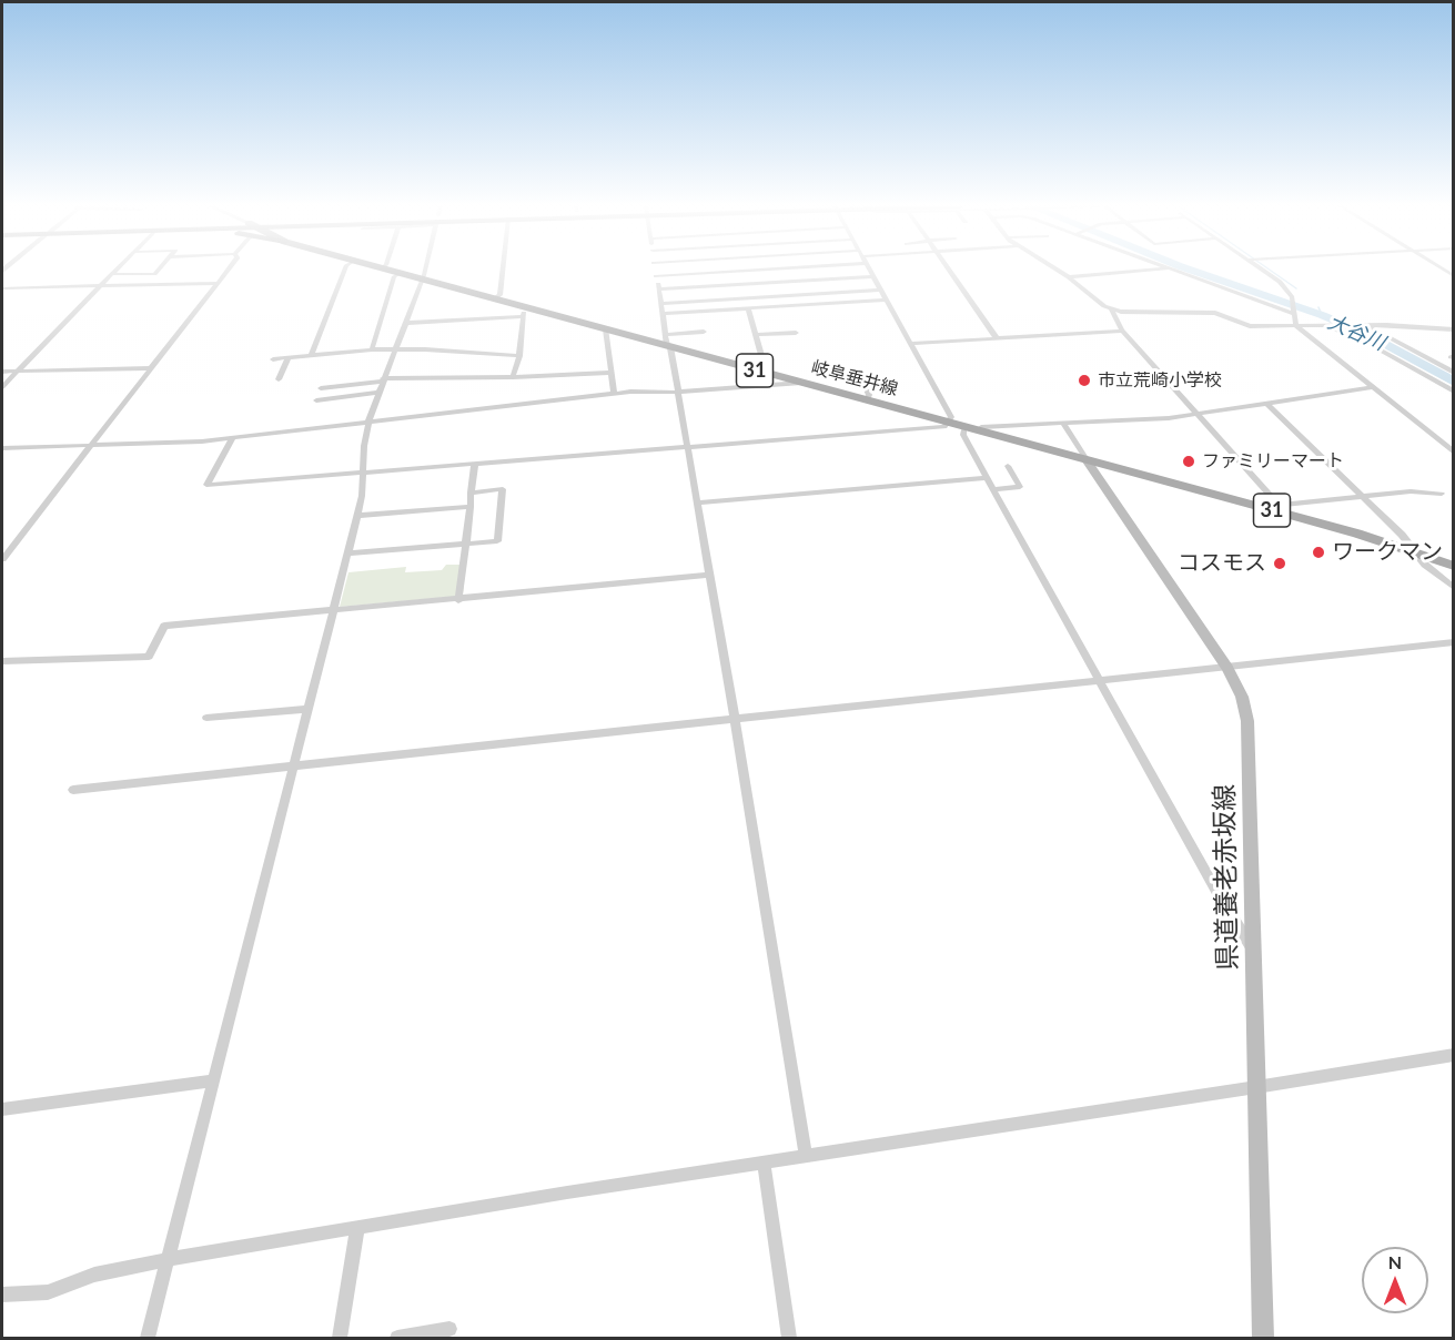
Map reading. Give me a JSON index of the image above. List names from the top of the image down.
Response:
{
  "streets": {
    "main road": ["31", "岐阜垂井線", "県道養老赤坂線"]
  },
  "crossings": [
    ["岐阜垂井線", "県道養老赤坂線"]
  ],
  "water": ["大谷川"],
  "places": [
    "市立荒崎小学校",
    "ファミリーマート",
    "ワークマン",
    "コスモス"
  ],
  "north": "top"
}
